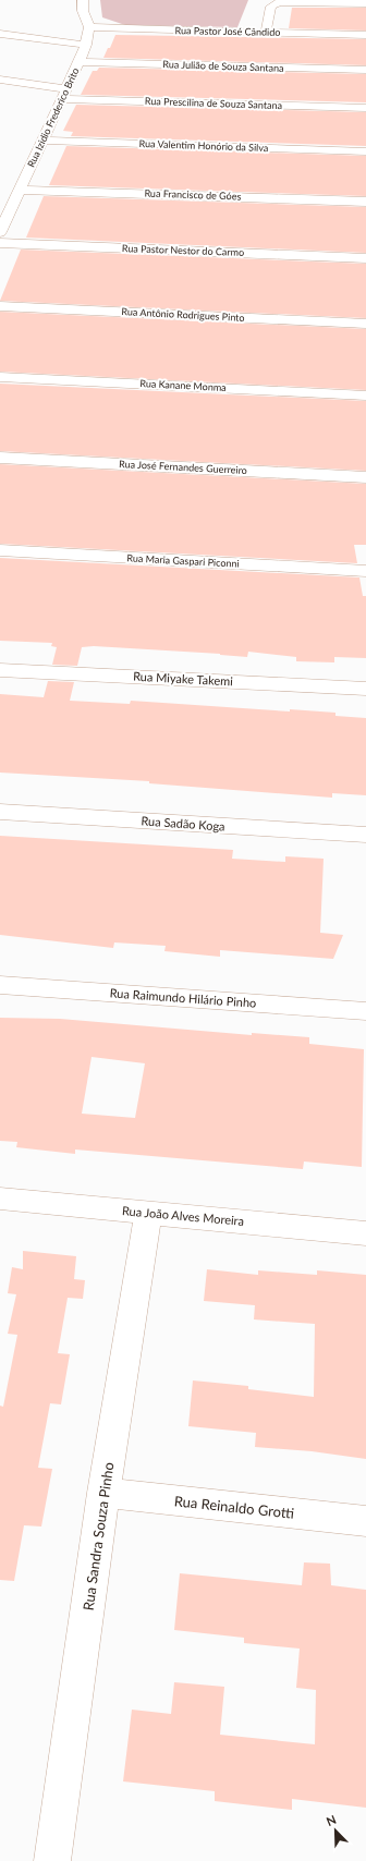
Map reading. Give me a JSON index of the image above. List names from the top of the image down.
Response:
{
  "streets": {
    "street": [
      "Rua Pastor José Cândido",
      "Rua Julião de Souza Santana",
      "Rua Prescilina de Souza Santana",
      "Rua Izidio Frederico Brito",
      "Rua Valentim Honório da Silva",
      "Rua Francisco de Góes",
      "Rua Pastor Nestor do Carmo",
      "Rua Antônio Rodrigues Pinto",
      "Rua Kanane Monma",
      "Rua José Fernandes Guerreiro",
      "Rua Maria Gaspari Piconni",
      "Rua Miyake Takemi",
      "Rua Sadão Koga",
      "Rua Raimundo Hilário Pinho",
      "Rua João Alves Moreira",
      "Rua Reinaldo Grotti",
      "Rua Sandra Souza Pinho"
    ]
  },
  "crossings": [
    ["Rua Pastor José Cândido", "Rua Izidio Frederico Brito"],
    ["Rua Julião de Souza Santana", "Rua Izidio Frederico Brito"],
    ["Rua Prescilina de Souza Santana", "Rua Izidio Frederico Brito"],
    ["Rua Izidio Frederico Brito", "Rua Valentim Honório da Silva"],
    ["Rua Izidio Frederico Brito", "Rua Francisco de Góes"],
    ["Rua João Alves Moreira", "Rua Sandra Souza Pinho"],
    ["Rua Reinaldo Grotti", "Rua Sandra Souza Pinho"]
  ],
  "north": "top left"
}
